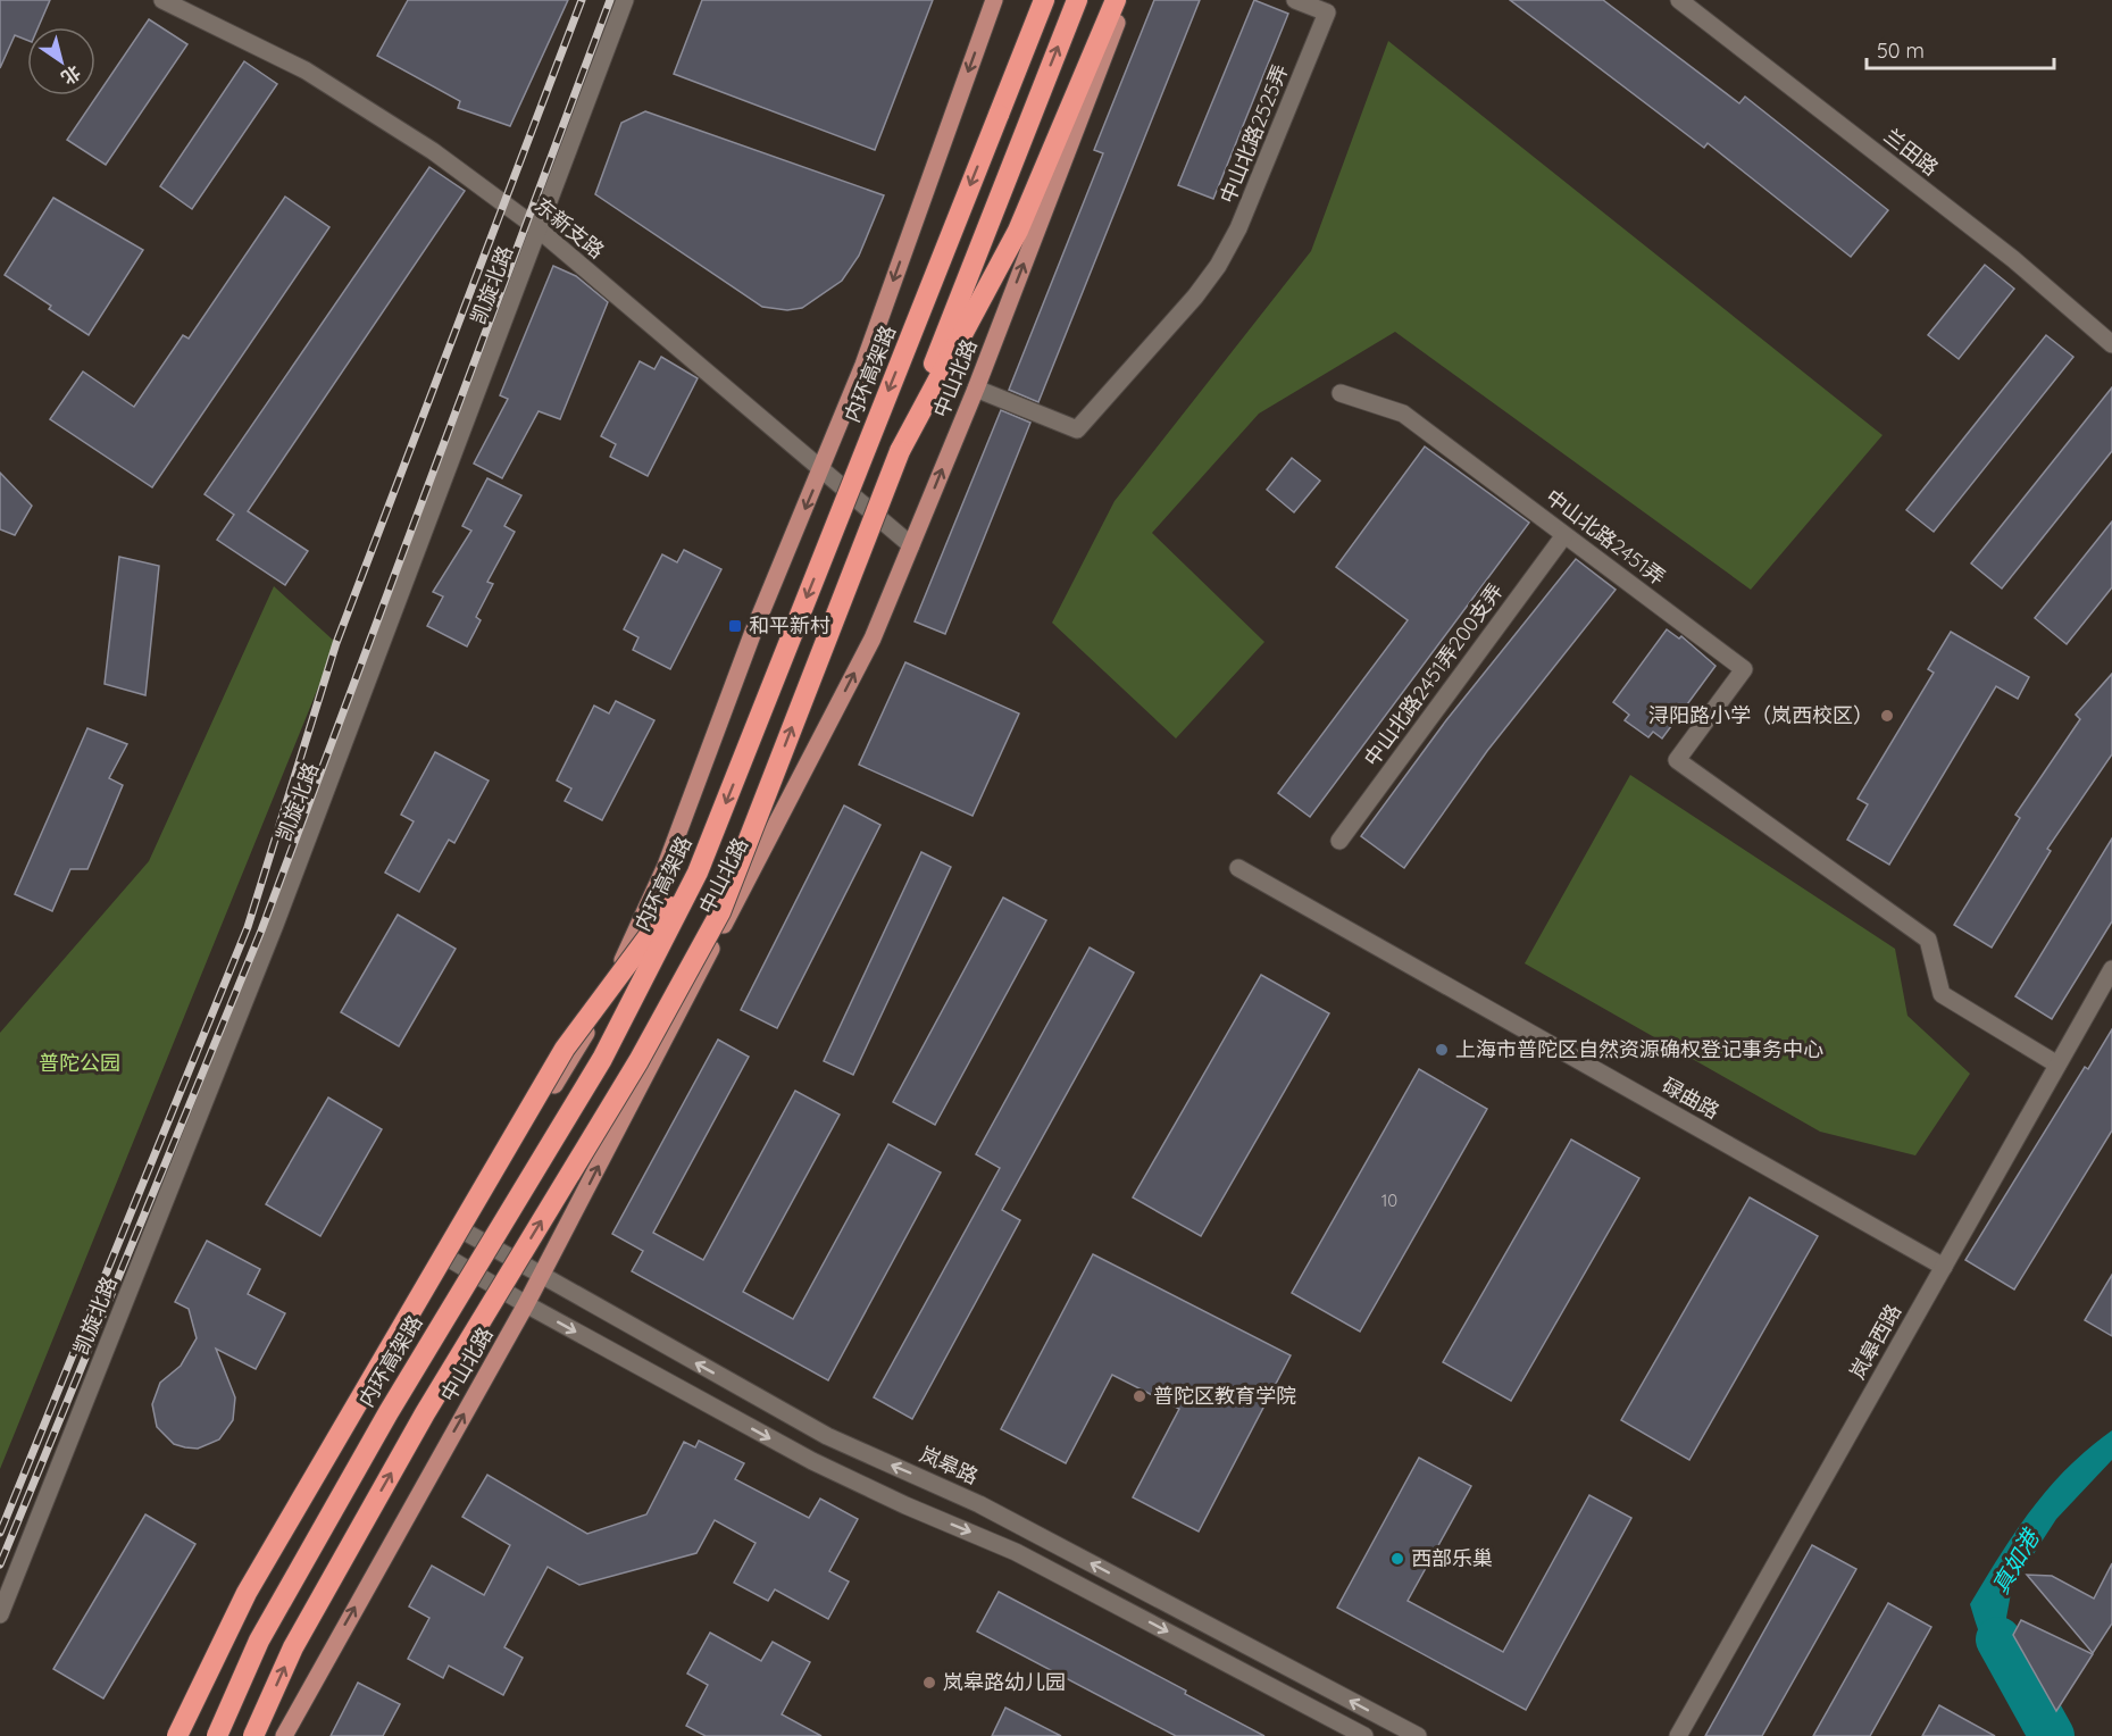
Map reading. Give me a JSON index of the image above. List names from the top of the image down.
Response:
{
  "streets": {
    "highway": ["内环高架路"],
    "main road": ["中山北路"],
    "street": [
      "中山北路2525弄",
      "兰田路",
      "东新支路",
      "凯旋北路",
      "中山北路2451弄",
      "中山北路2451弄200支弄",
      "碌曲路",
      "岚皋西路",
      "岚皋路"
    ]
  },
  "crossings": [
    ["中山北路2525弄", "中山北路"],
    ["东新支路", "凯旋北路"],
    ["东新支路", "中山北路"],
    ["中山北路", "岚皋路"],
    ["中山北路2451弄", "中山北路2451弄200支弄"],
    ["中山北路2451弄", "岚皋西路"],
    ["碌曲路", "岚皋西路"]
  ],
  "water": ["真如港"],
  "parks": ["普陀公园"],
  "places": {
    "transit": ["和平新村"],
    "other": [
      "浔阳路小学（岚西校区）",
      "上海市普陀区自然资源确权登记事务中心",
      "普陀区教育学院",
      "西部乐巢",
      "岚皋路幼儿园"
    ]
  },
  "house_numbers": ["10"],
  "scale_bar": "50 m",
  "north": "bottom right"
}
